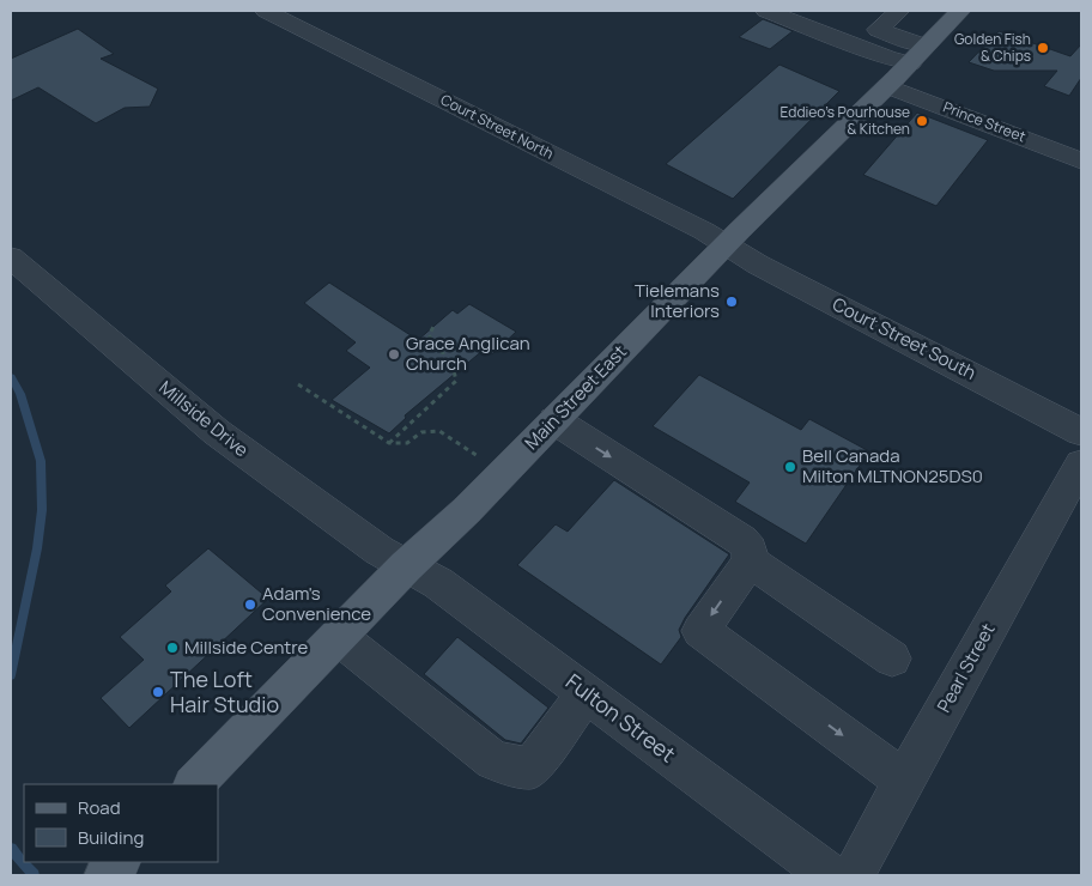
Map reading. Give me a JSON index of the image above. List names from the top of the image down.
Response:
{
  "streets": {
    "main road": ["Main Street East"],
    "street": [
      "Prince Street",
      "Court Street North",
      "Court Street South",
      "Millside Drive",
      "Pearl Street",
      "Fulton Street"
    ]
  },
  "crossings": [
    ["Prince Street", "Main Street East"],
    ["Court Street North", "Court Street South"],
    ["Court Street North", "Main Street East"],
    ["Court Street South", "Main Street East"],
    ["Main Street East", "Millside Drive"],
    ["Main Street East", "Fulton Street"],
    ["Millside Drive", "Fulton Street"]
  ],
  "places": [
    "Golden Fish & Chips",
    "Eddieo's Pourhouse & Kitchen",
    "Tielemans Interiors",
    "Grace Anglican Church",
    "Bell Canada Milton MLTNON25DS0",
    "Adam's Convenience",
    "Millside Centre",
    "The Loft Hair Studio"
  ],
  "legend": ["Road", "Building"]
}
